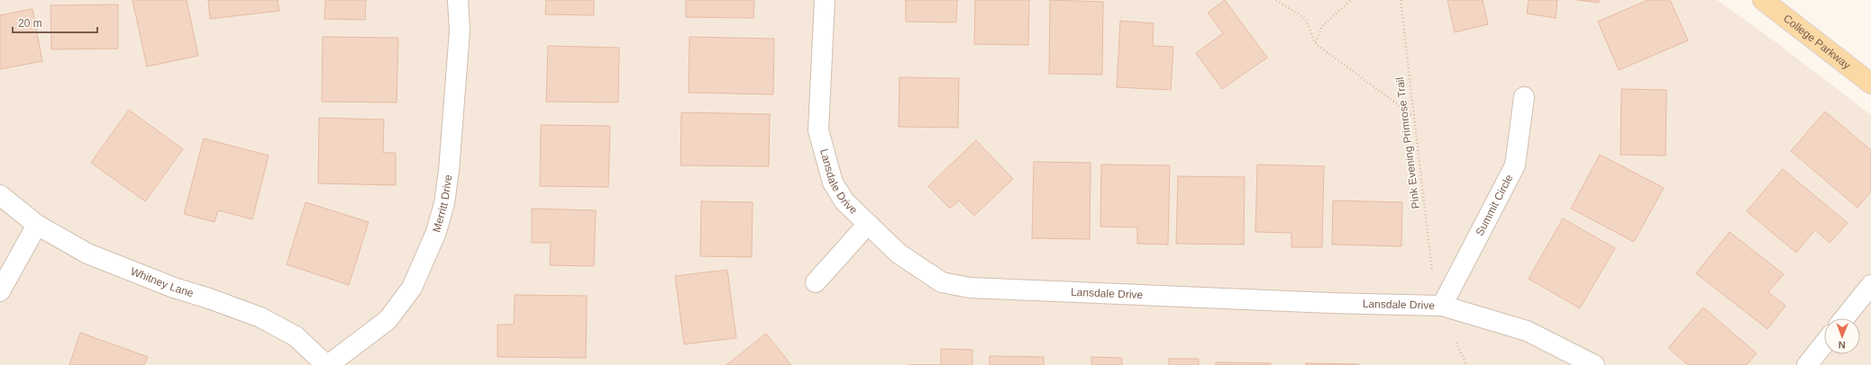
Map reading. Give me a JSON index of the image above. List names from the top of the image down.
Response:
{
  "streets": {
    "main road": ["College Parkway"],
    "street": [
      "Lansdale Drive",
      "Merritt Drive",
      "Summit Circle",
      "Whitney Lane"
    ],
    "path": ["Pink Evening Primrose Trail"]
  },
  "crossings": [
    ["Lansdale Drive", "Summit Circle"],
    ["Merritt Drive", "Whitney Lane"]
  ],
  "scale_bar": "20 m",
  "north": "bottom"
}
